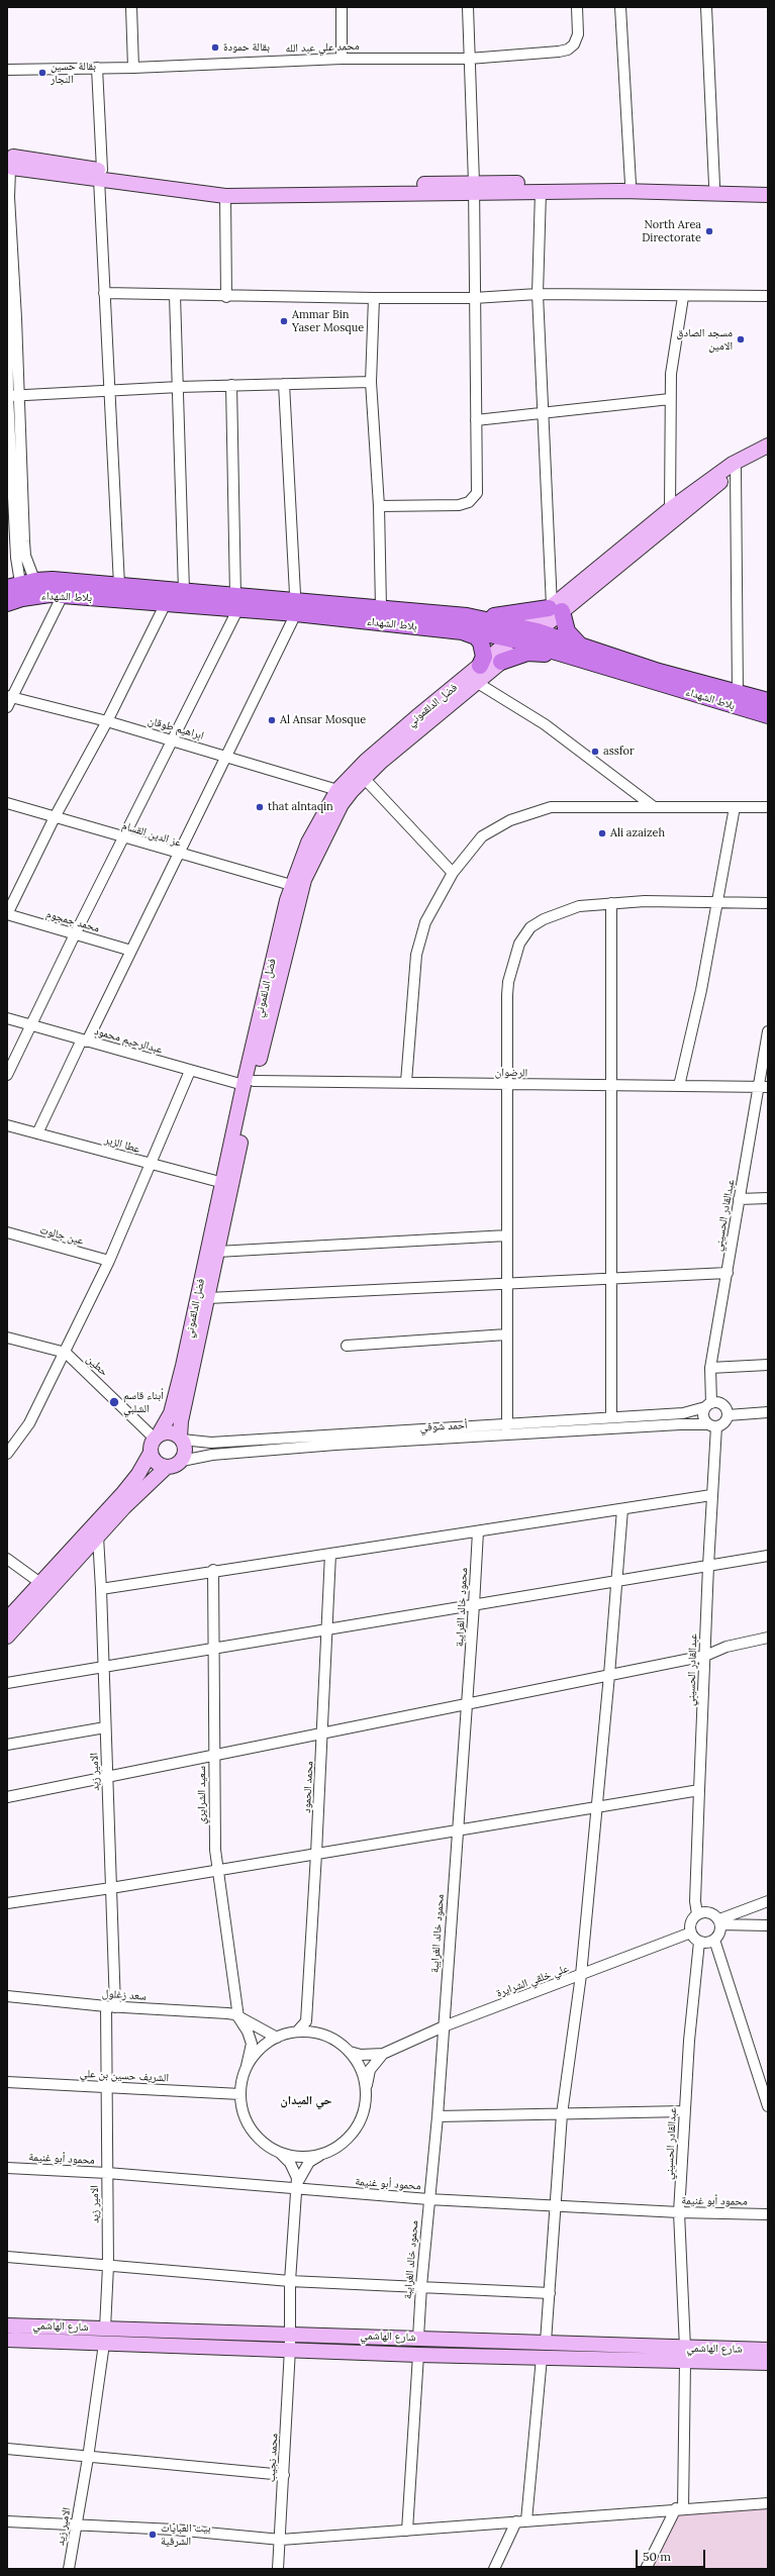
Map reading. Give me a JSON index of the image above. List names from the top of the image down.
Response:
{
  "streets": {
    "main road": ["بلاط الشهداء", "فضل الدلقموني", "شارع الهاشمي"],
    "street": [
      "محمد علي عبد الله",
      "ابراهيم طوقان",
      "عز الدين القسام",
      "محمد جمجوم",
      "عبدالرحيم محمود",
      "الرضوان",
      "عطا الزير",
      "عبدالقادر الحسيني",
      "عين جالوت",
      "حطين",
      "أحمد شوقي",
      "محمود خالد الغرايبة",
      "الامير زيد",
      "محمد الحمود",
      "سعيد الشرايري",
      "علي خلقي الشرايرة",
      "سعد زغلول",
      "الشريف حسين بن علي",
      "محمود أبو غنيمة",
      "محمد نجيب"
    ]
  },
  "crossings": [
    ["بلاط الشهداء", "فضل الدلقموني"],
    ["فضل الدلقموني", "ابراهيم طوقان"],
    ["فضل الدلقموني", "عز الدين القسام"],
    ["فضل الدلقموني", "عبدالرحيم محمود"],
    ["فضل الدلقموني", "الرضوان"],
    ["فضل الدلقموني", "عطا الزير"],
    ["فضل الدلقموني", "حطين"],
    ["فضل الدلقموني", "أحمد شوقي"],
    ["عبدالرحيم محمود", "الرضوان"],
    ["الرضوان", "عبدالقادر الحسيني"],
    ["عبدالقادر الحسيني", "أحمد شوقي"],
    ["عبدالقادر الحسيني", "علي خلقي الشرايرة"],
    ["عبدالقادر الحسيني", "محمود أبو غنيمة"],
    ["عبدالقادر الحسيني", "شارع الهاشمي"],
    ["حطين", "أحمد شوقي"],
    ["محمود خالد الغرايبة", "علي خلقي الشرايرة"],
    ["محمود خالد الغرايبة", "محمود أبو غنيمة"],
    ["محمود خالد الغرايبة", "شارع الهاشمي"],
    ["الامير زيد", "سعد زغلول"],
    ["الامير زيد", "الشريف حسين بن علي"],
    ["الامير زيد", "محمود أبو غنيمة"],
    ["الامير زيد", "شارع الهاشمي"],
    ["سعيد الشرايري", "سعد زغلول"],
    ["علي خلقي الشرايرة", "سعد زغلول"],
    ["علي خلقي الشرايرة", "الشريف حسين بن علي"],
    ["سعد زغلول", "الشريف حسين بن علي"],
    ["محمود أبو غنيمة", "محمد نجيب"],
    ["شارع الهاشمي", "محمد نجيب"]
  ],
  "districts": ["حي الميدان"],
  "places": [
    "بقالة حمودة",
    "بقالة حسين النجار",
    "North Area Directorate",
    "Ammar Bin Yaser Mosque",
    "مسجد الصادق الامين",
    "Al Ansar Mosque",
    "assfor",
    "that alntaqin",
    "Ali azaizeh",
    "أبناء قاسم الشلبي",
    "بيت العبايات الشرقية"
  ],
  "scale_bar": "50 m"
}
